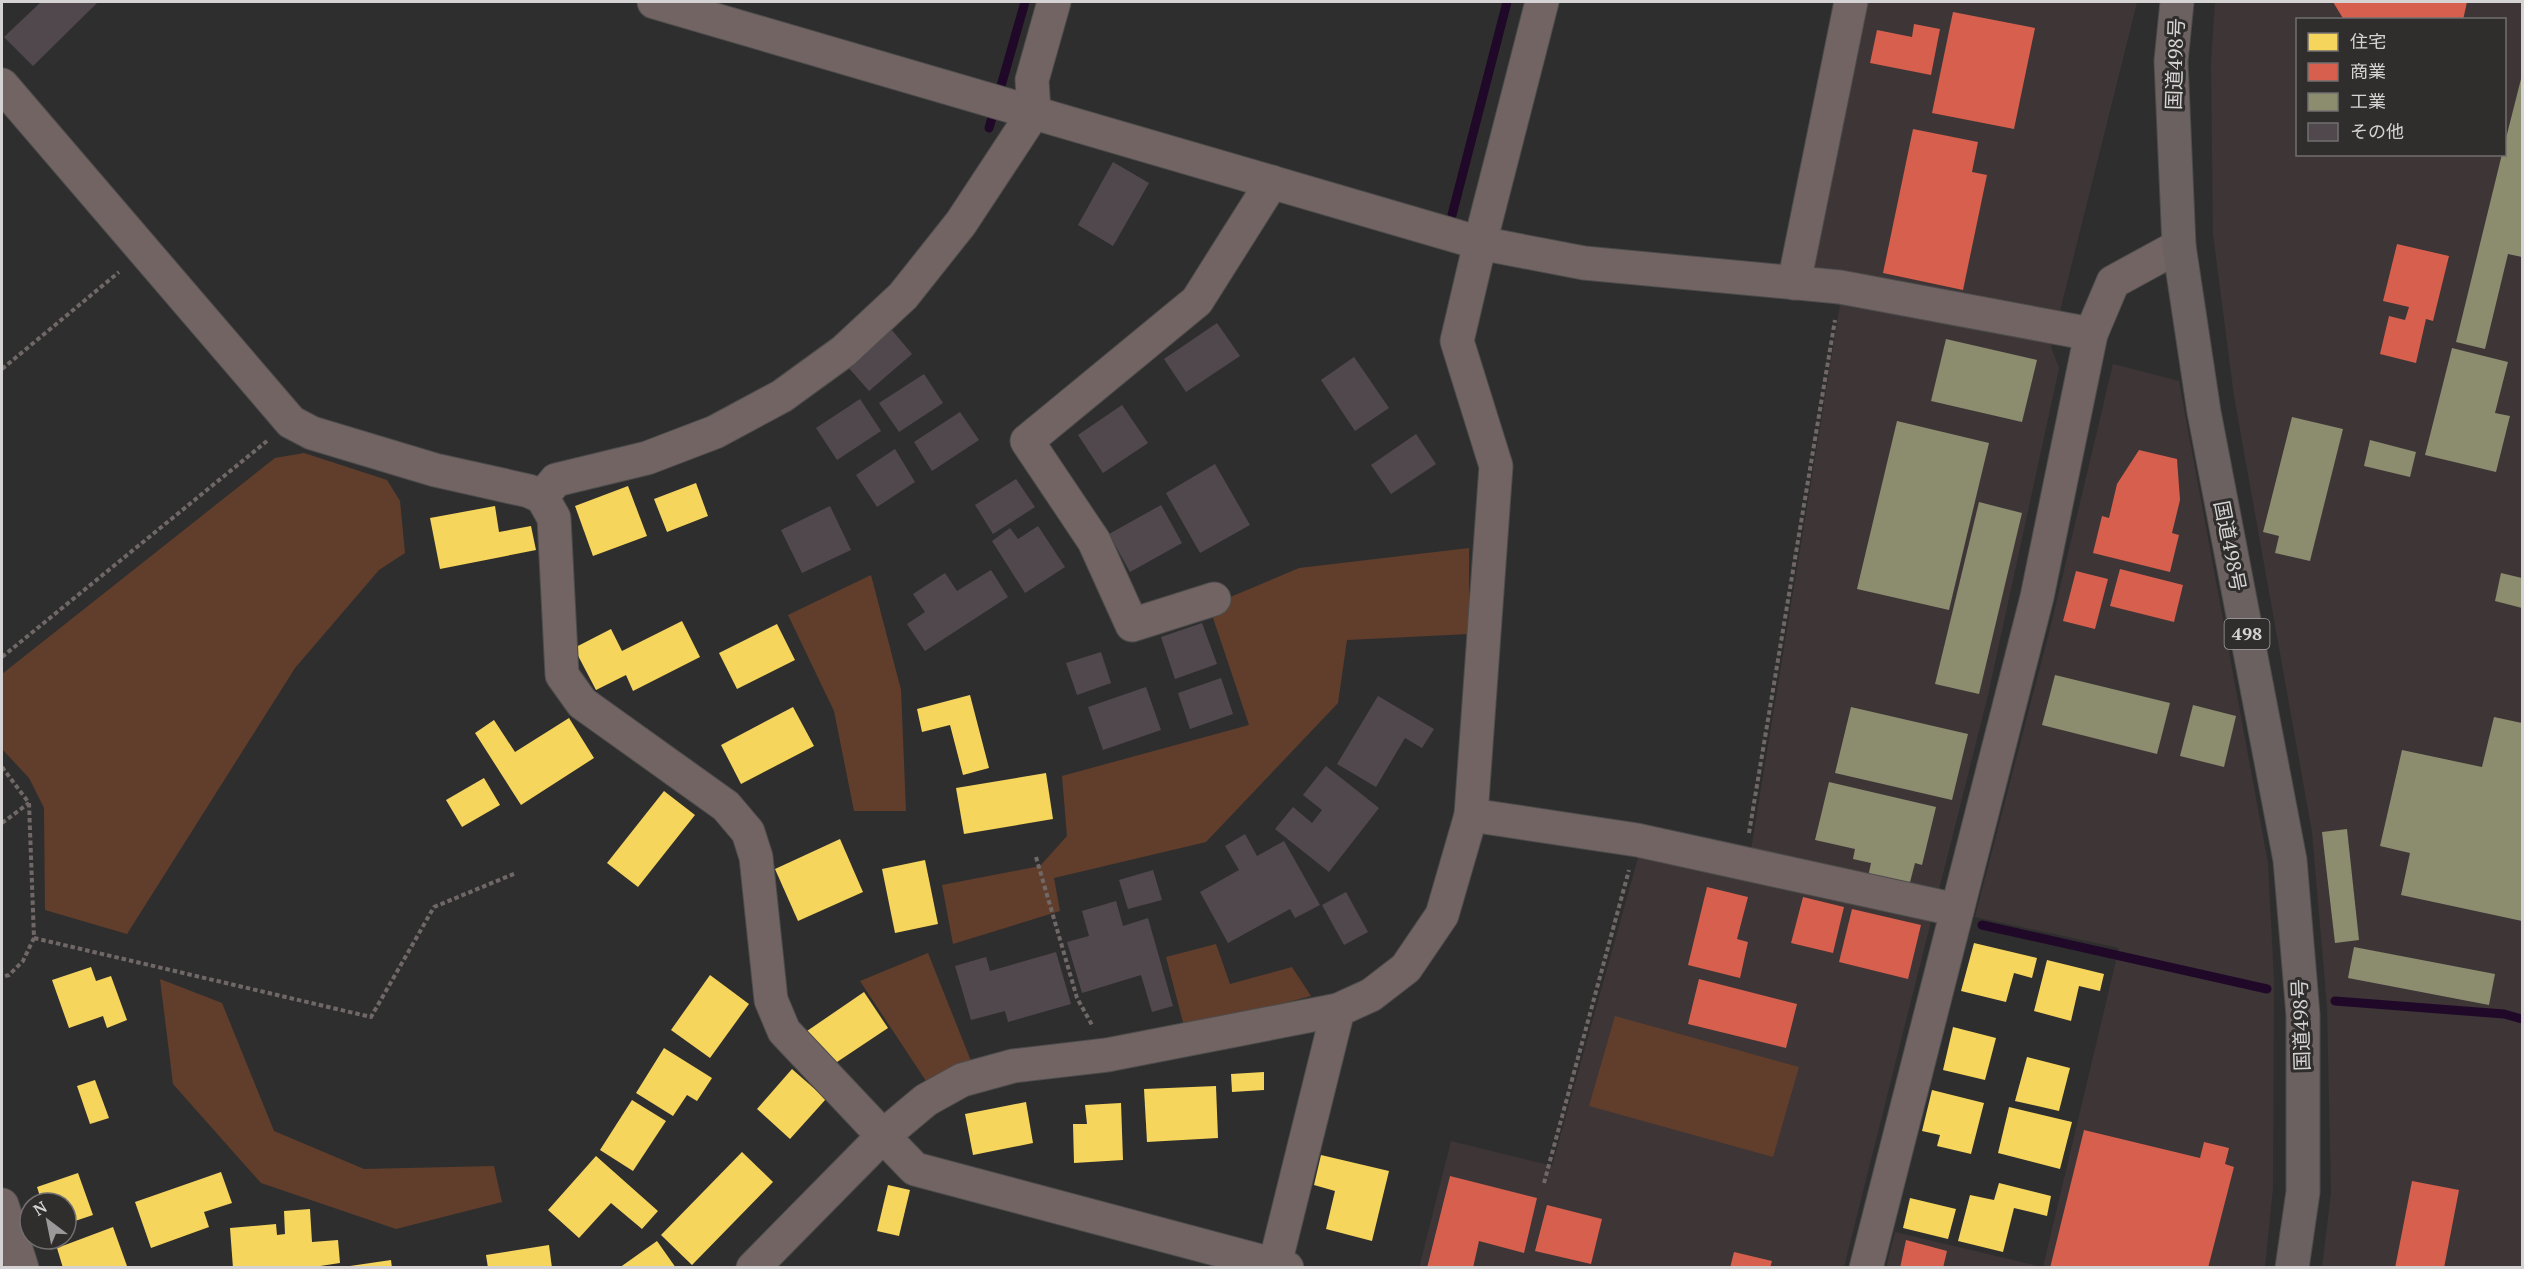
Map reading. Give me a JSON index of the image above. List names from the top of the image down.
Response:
{
  "streets": {
    "highway": ["国道498号", "498"]
  },
  "legend": [
    "住宅",
    "商業",
    "工業",
    "その他"
  ],
  "north": "top left"
}
